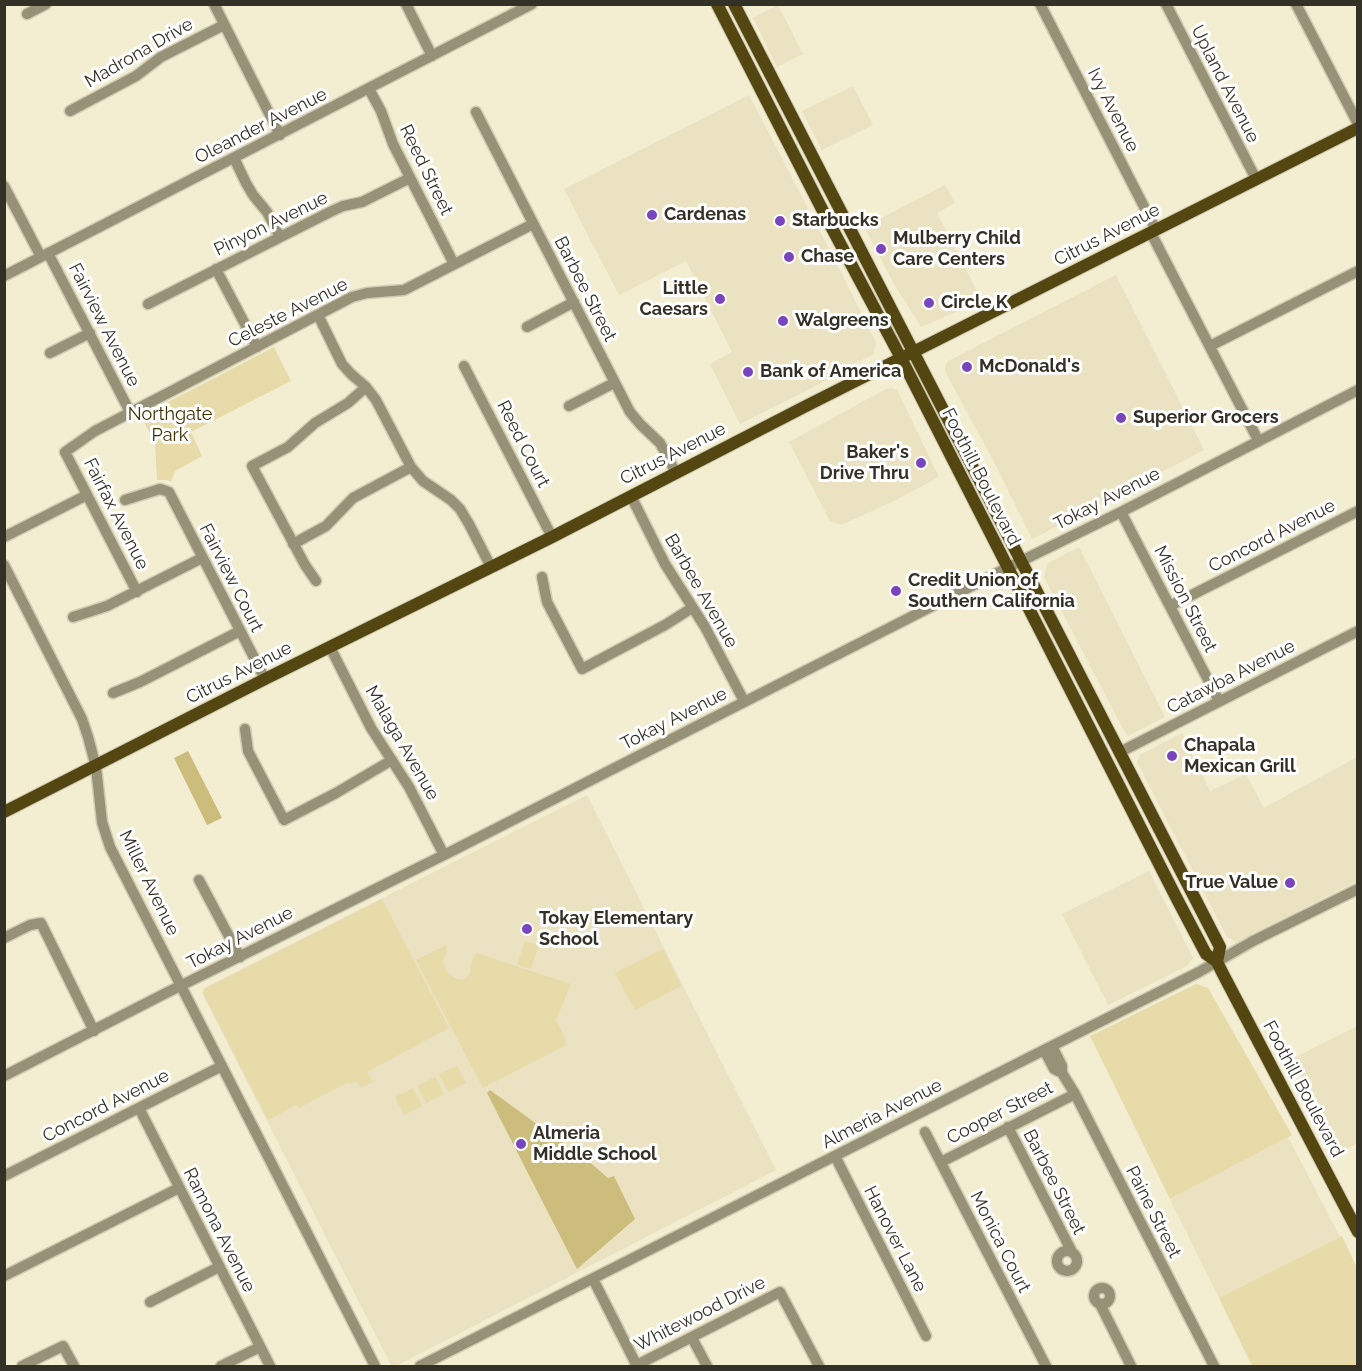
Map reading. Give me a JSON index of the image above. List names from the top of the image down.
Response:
{
  "streets": {
    "main road": ["Citrus Avenue", "Foothill Boulevard"],
    "street": [
      "Madrona Drive",
      "Upland Avenue",
      "Ivy Avenue",
      "Oleander Avenue",
      "Reed Street",
      "Pinyon Avenue",
      "Barbee Street",
      "Celeste Avenue",
      "Fairview Avenue",
      "Reed Court",
      "Tokay Avenue",
      "Fairfax Avenue",
      "Concord Avenue",
      "Fairview Court",
      "Barbee Avenue",
      "Mission Street",
      "Catawba Avenue",
      "Malaga Avenue",
      "Miller Avenue",
      "Cooper Street",
      "Almeria Avenue",
      "Paine Street",
      "Ramona Avenue",
      "Hanover Lane",
      "Monica Court",
      "Whitewood Drive"
    ]
  },
  "crossings": [
    ["Upland Avenue", "Citrus Avenue"],
    ["Ivy Avenue", "Citrus Avenue"],
    ["Ivy Avenue", "Tokay Avenue"],
    ["Oleander Avenue", "Reed Street"],
    ["Oleander Avenue", "Fairview Avenue"],
    ["Reed Street", "Pinyon Avenue"],
    ["Reed Street", "Celeste Avenue"],
    ["Citrus Avenue", "Barbee Street"],
    ["Citrus Avenue", "Reed Court"],
    ["Citrus Avenue", "Foothill Boulevard"],
    ["Citrus Avenue", "Fairview Court"],
    ["Citrus Avenue", "Barbee Avenue"],
    ["Citrus Avenue", "Malaga Avenue"],
    ["Citrus Avenue", "Miller Avenue"],
    ["Barbee Street", "Celeste Avenue"],
    ["Barbee Street", "Cooper Street"],
    ["Celeste Avenue", "Fairview Avenue"],
    ["Celeste Avenue", "Fairfax Avenue"],
    ["Foothill Boulevard", "Tokay Avenue"],
    ["Foothill Boulevard", "Catawba Avenue"],
    ["Foothill Boulevard", "Almeria Avenue"],
    ["Tokay Avenue", "Barbee Avenue"],
    ["Tokay Avenue", "Mission Street"],
    ["Tokay Avenue", "Malaga Avenue"],
    ["Tokay Avenue", "Miller Avenue"],
    ["Concord Avenue", "Mission Street"],
    ["Concord Avenue", "Miller Avenue"],
    ["Concord Avenue", "Ramona Avenue"],
    ["Mission Street", "Catawba Avenue"],
    ["Cooper Street", "Paine Street"],
    ["Cooper Street", "Monica Court"],
    ["Almeria Avenue", "Paine Street"],
    ["Almeria Avenue", "Hanover Lane"]
  ],
  "parks": ["Northgate Park"],
  "places": [
    "Cardenas",
    "Starbucks",
    "Mulberry Child Care Centers",
    "Chase",
    "Little Caesars",
    "Circle K",
    "Walgreens",
    "McDonald's",
    "Bank of America",
    "Superior Grocers",
    "Baker's Drive Thru",
    "Credit Union of Southern California",
    "Chapala Mexican Grill",
    "True Value",
    "Tokay Elementary School",
    "Almeria Middle School"
  ]
}
